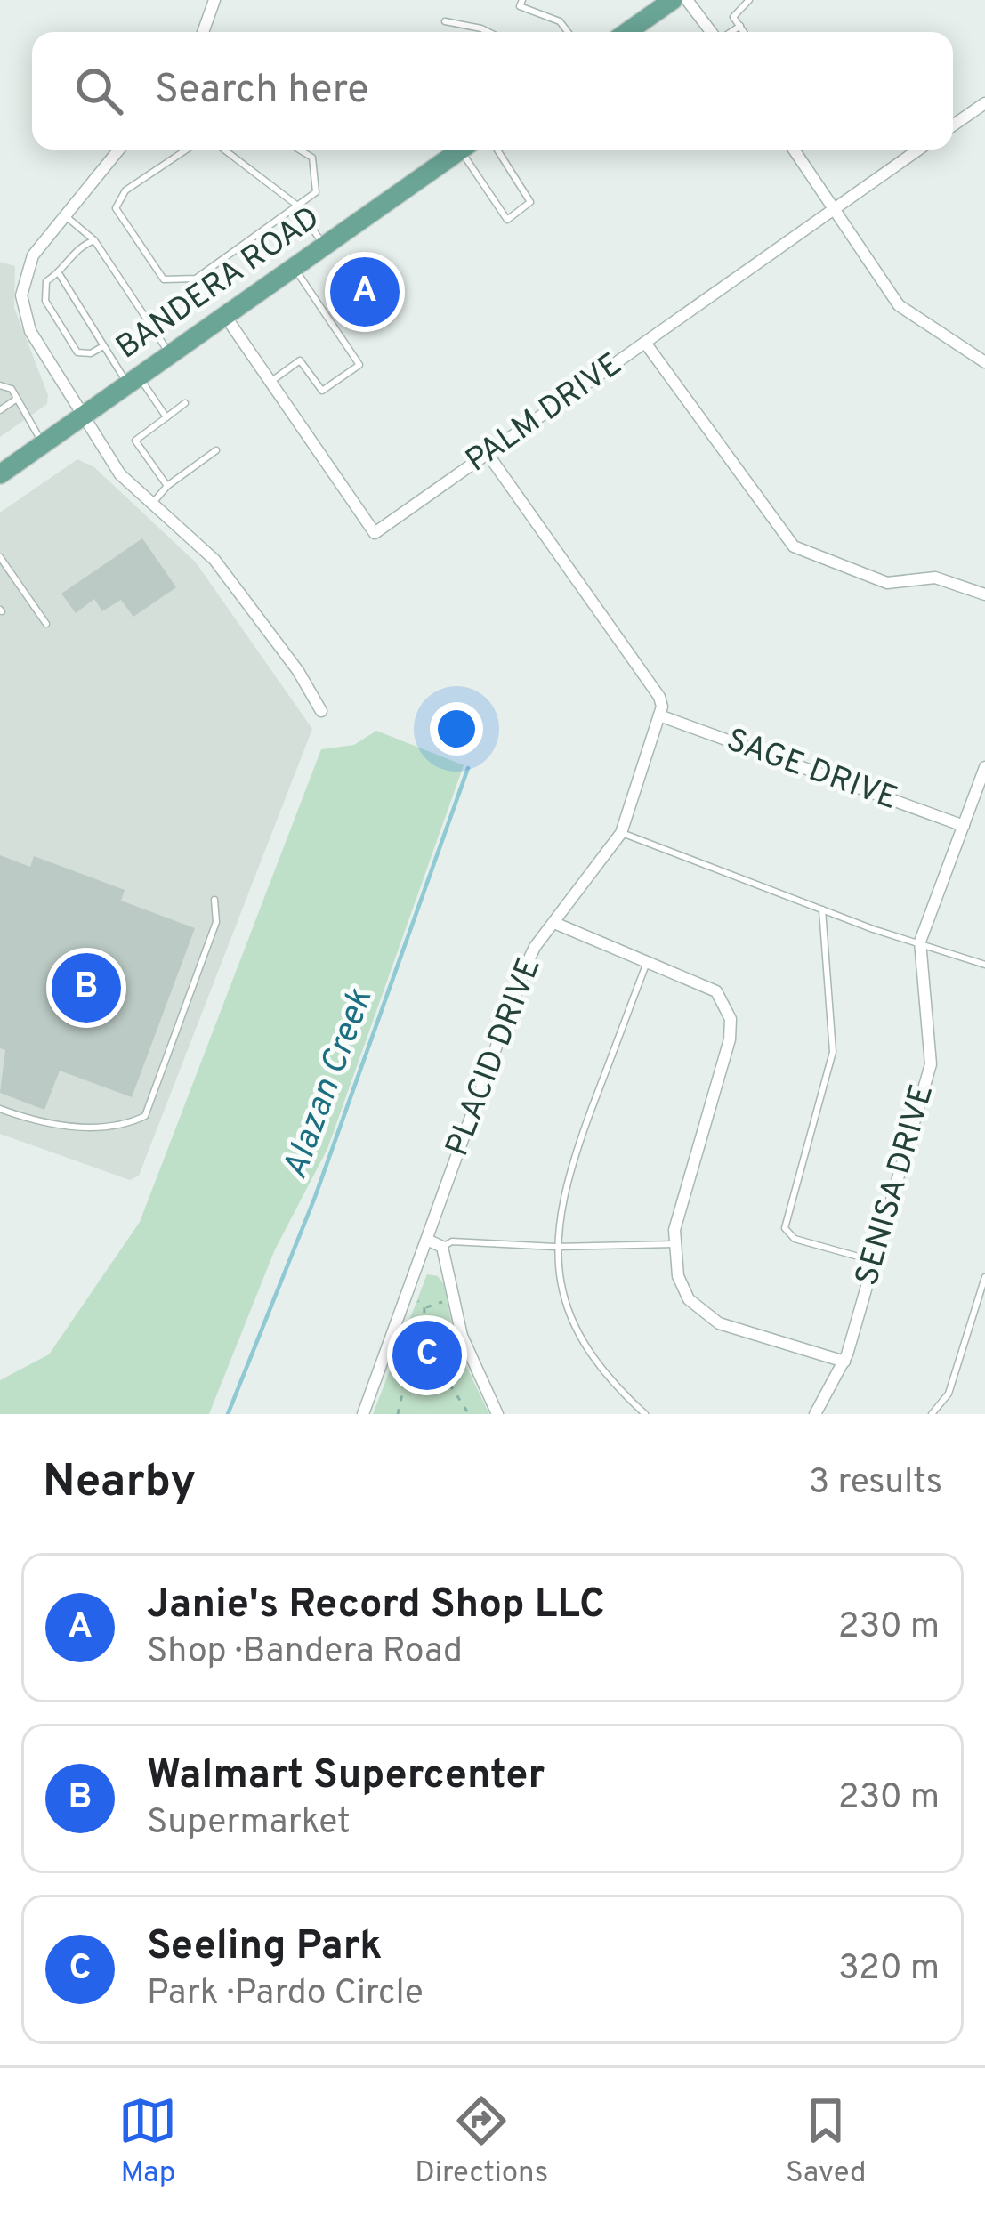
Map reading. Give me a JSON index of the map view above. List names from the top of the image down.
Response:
{
  "streets": {
    "main road": ["BANDERA ROAD"],
    "street": [
      "PALM DRIVE",
      "SAGE DRIVE",
      "PLACID DRIVE",
      "SENISA DRIVE"
    ]
  },
  "crossings": [
    ["BANDERA ROAD", "PALM DRIVE"],
    ["SAGE DRIVE", "PLACID DRIVE"],
    ["SAGE DRIVE", "SENISA DRIVE"]
  ],
  "water": ["Alazan Creek"],
  "page": {
    "search": "Search here",
    "pins": ["A", "B", "C"],
    "heading": ["Nearby", "3 results"],
    "list": [
      {
        "mark": "A",
        "name": "Janie's Record Shop LLC",
        "note": "Shop · Bandera Road",
        "value": "230 m"
      },
      {
        "mark": "B",
        "name": "Walmart Supercenter",
        "note": "Supermarket",
        "value": "230 m"
      },
      {
        "mark": "C",
        "name": "Seeling Park",
        "note": "Park · Pardo Circle",
        "value": "320 m"
      }
    ],
    "nav": ["Map", "Directions", "Saved"]
  }
}
